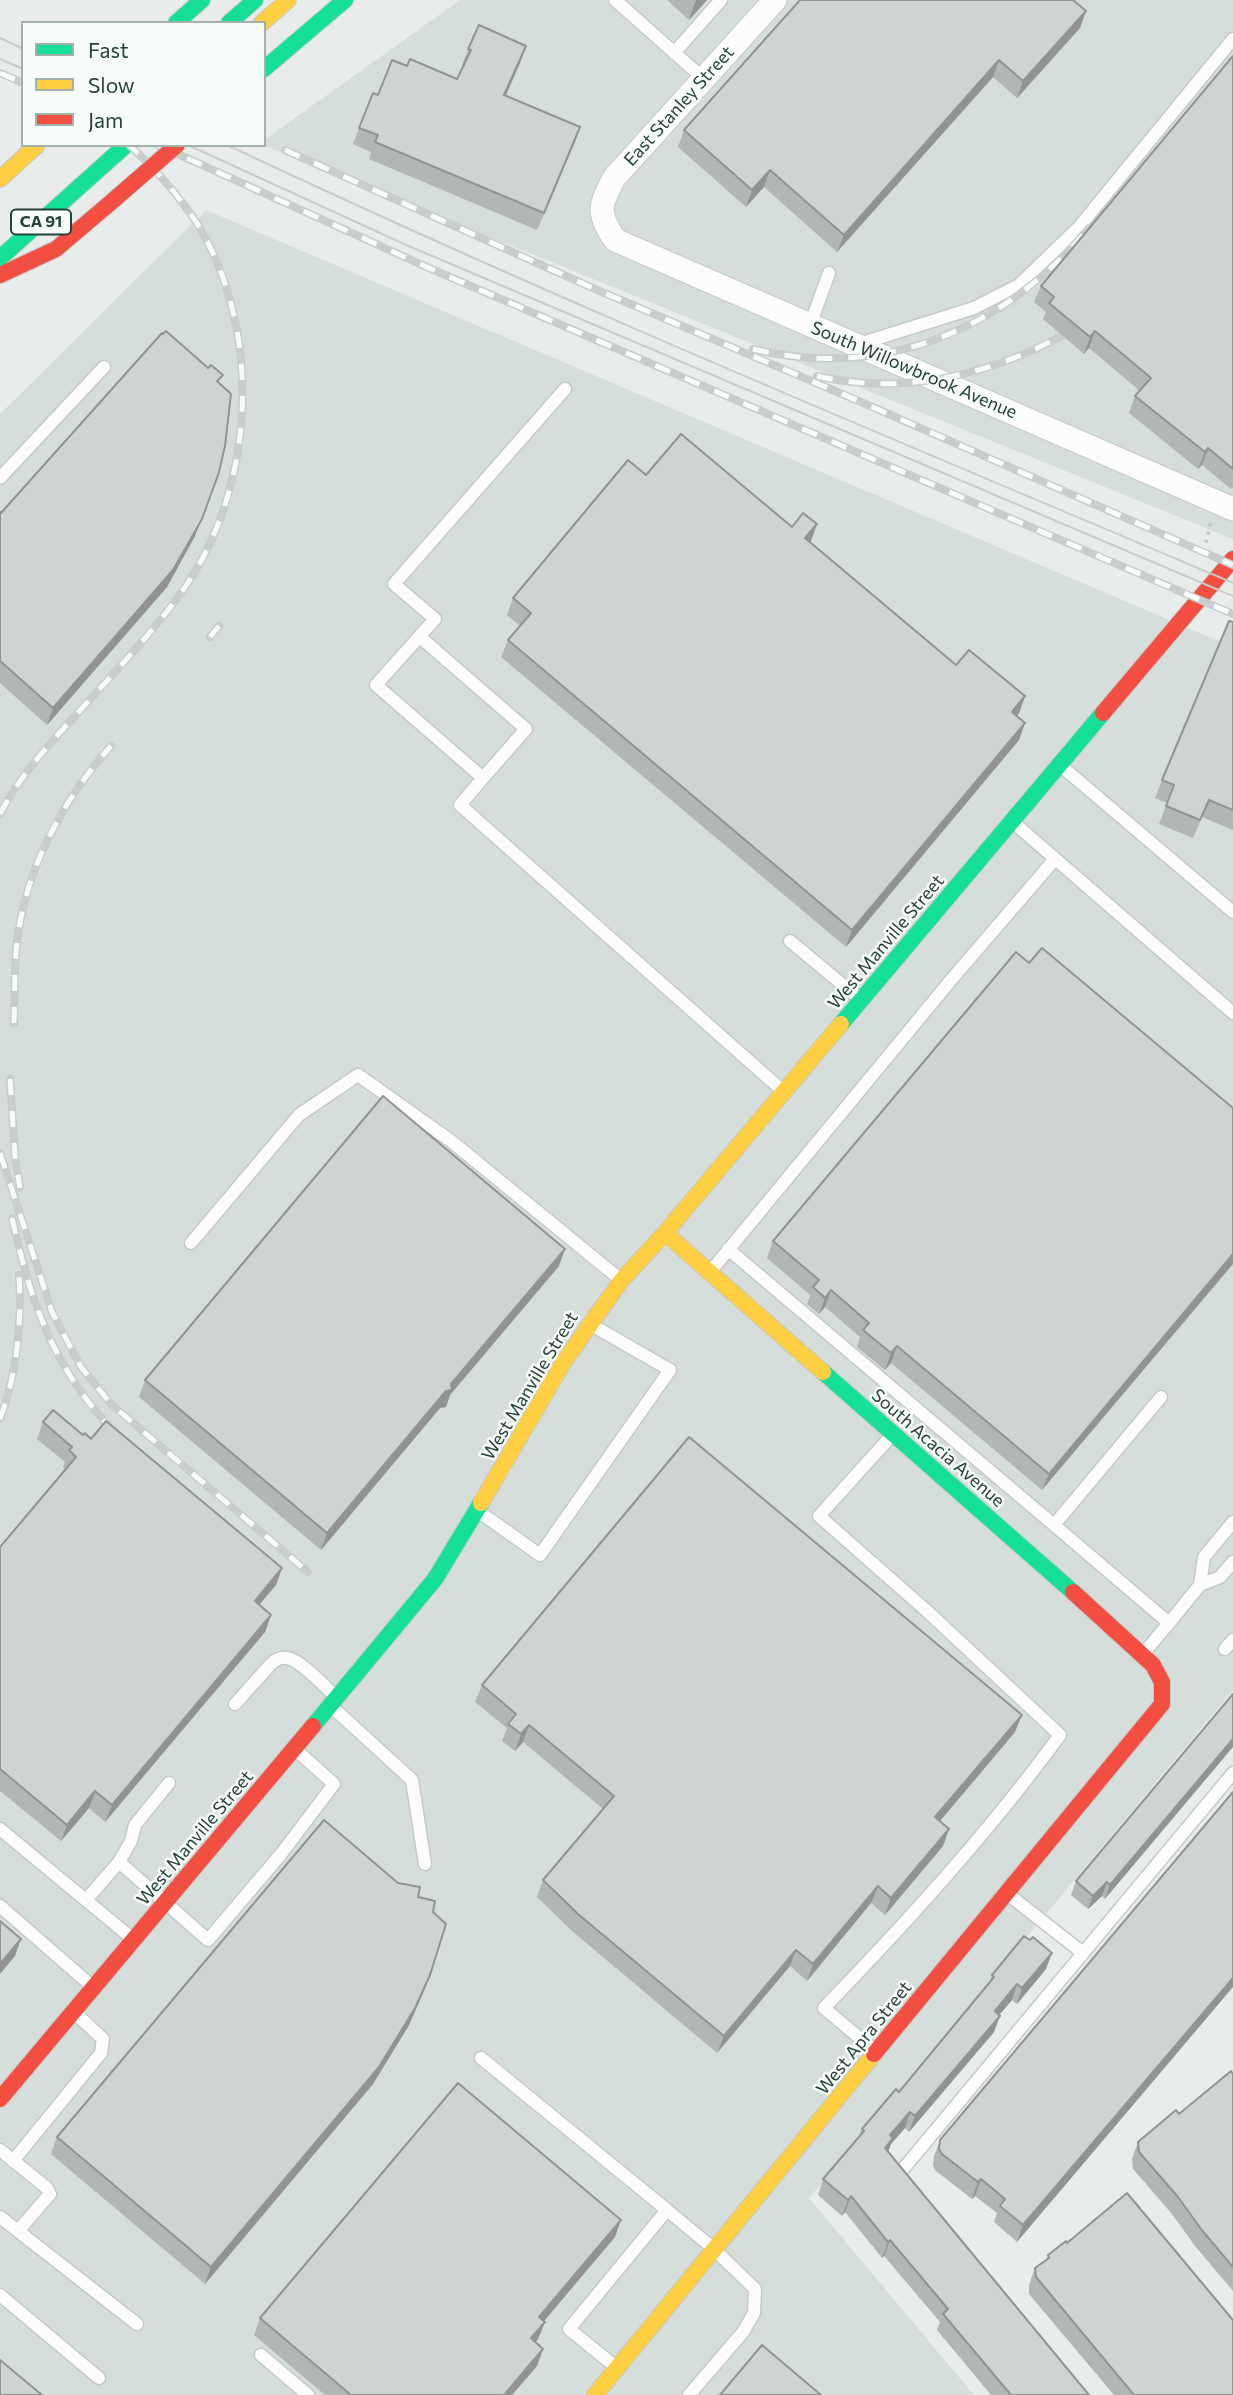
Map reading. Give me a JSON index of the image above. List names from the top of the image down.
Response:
{
  "streets": {
    "main road": [
      "CA 91",
      "West Manville Street",
      "South Acacia Avenue",
      "West Apra Street"
    ],
    "street": ["East Stanley Street", "South Willowbrook Avenue"]
  },
  "crossings": [
    ["East Stanley Street", "South Willowbrook Avenue"],
    ["West Manville Street", "South Acacia Avenue"],
    ["South Acacia Avenue", "West Apra Street"]
  ],
  "legend": ["Fast", "Slow", "Jam"]
}
